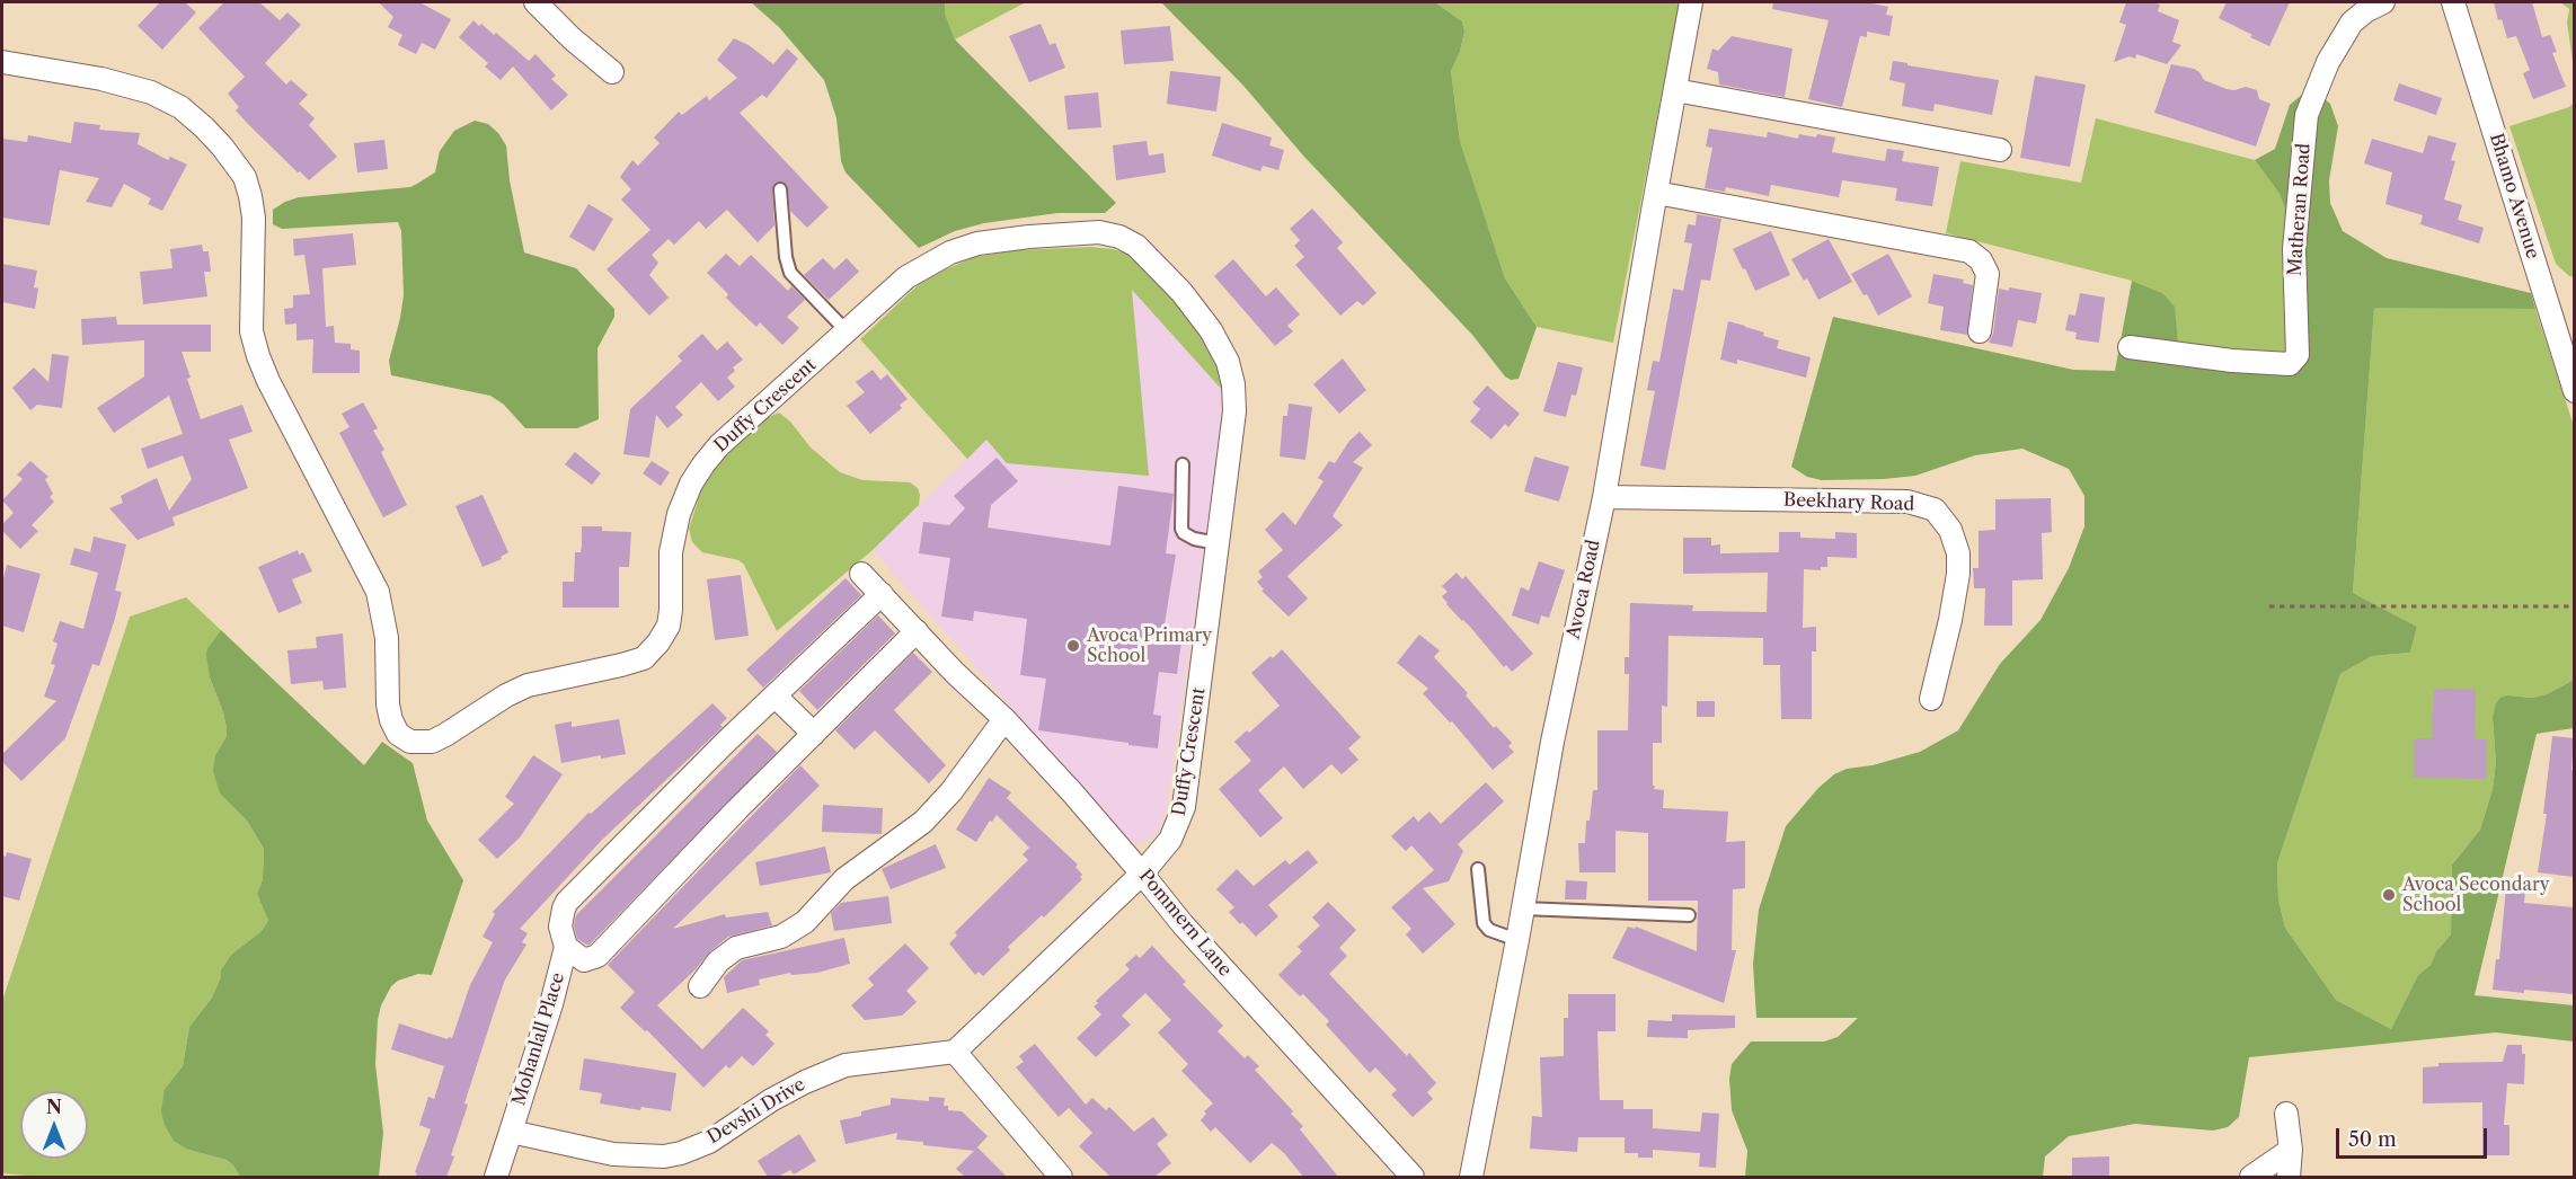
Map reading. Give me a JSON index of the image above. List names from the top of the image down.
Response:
{
  "streets": {
    "street": [
      "Bhamo Avenue",
      "Matheran Road",
      "Duffy Crescent",
      "Beekhary Road",
      "Avoca Road",
      "Pommern Lane",
      "Mohanlall Place",
      "Devshi Drive"
    ]
  },
  "crossings": [
    ["Duffy Crescent", "Pommern Lane"],
    ["Beekhary Road", "Avoca Road"],
    ["Mohanlall Place", "Devshi Drive"]
  ],
  "places": ["Avoca Primary School", "Avoca Secondary School"],
  "scale_bar": "50 m",
  "north": "top"
}
